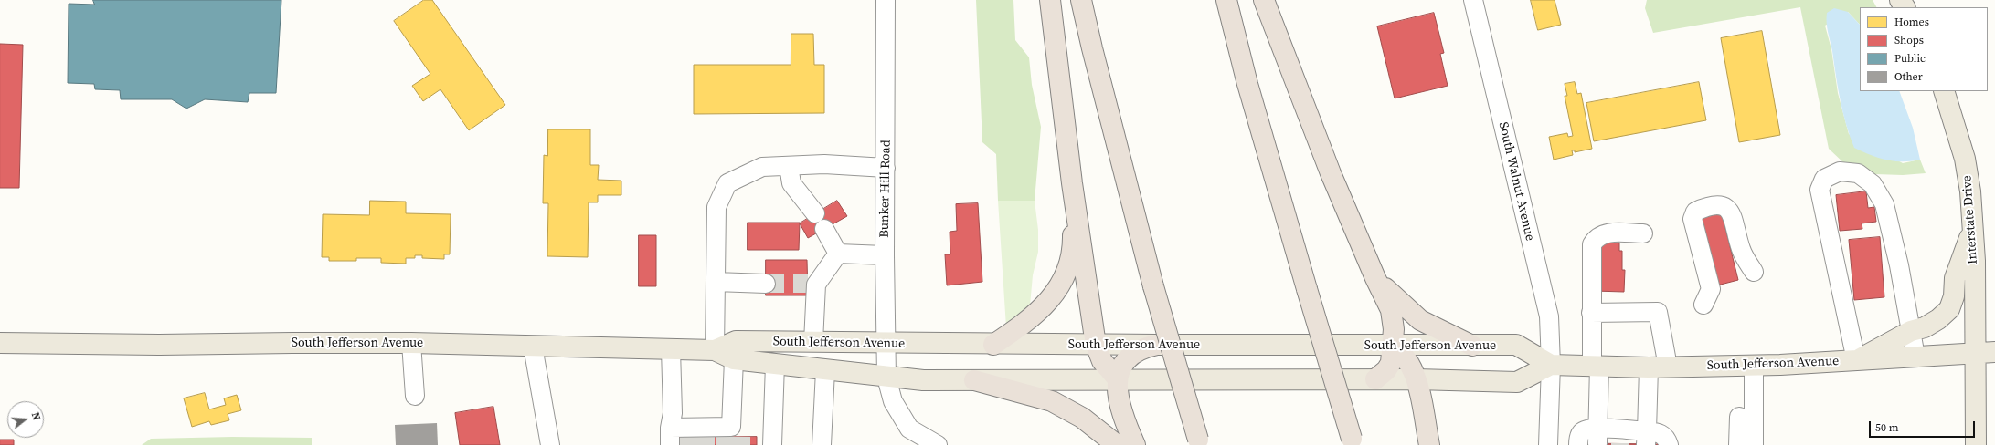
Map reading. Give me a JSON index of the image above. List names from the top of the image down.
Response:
{
  "streets": {
    "main road": ["Interstate Drive", "South Jefferson Avenue"],
    "street": ["South Walnut Avenue", "Bunker Hill Road"]
  },
  "crossings": [
    ["South Walnut Avenue", "South Jefferson Avenue"],
    ["Bunker Hill Road", "South Jefferson Avenue"],
    ["Interstate Drive", "South Jefferson Avenue"]
  ],
  "legend": [
    "Homes",
    "Shops",
    "Public",
    "Other"
  ],
  "scale_bar": "50 m",
  "north": "right"
}
